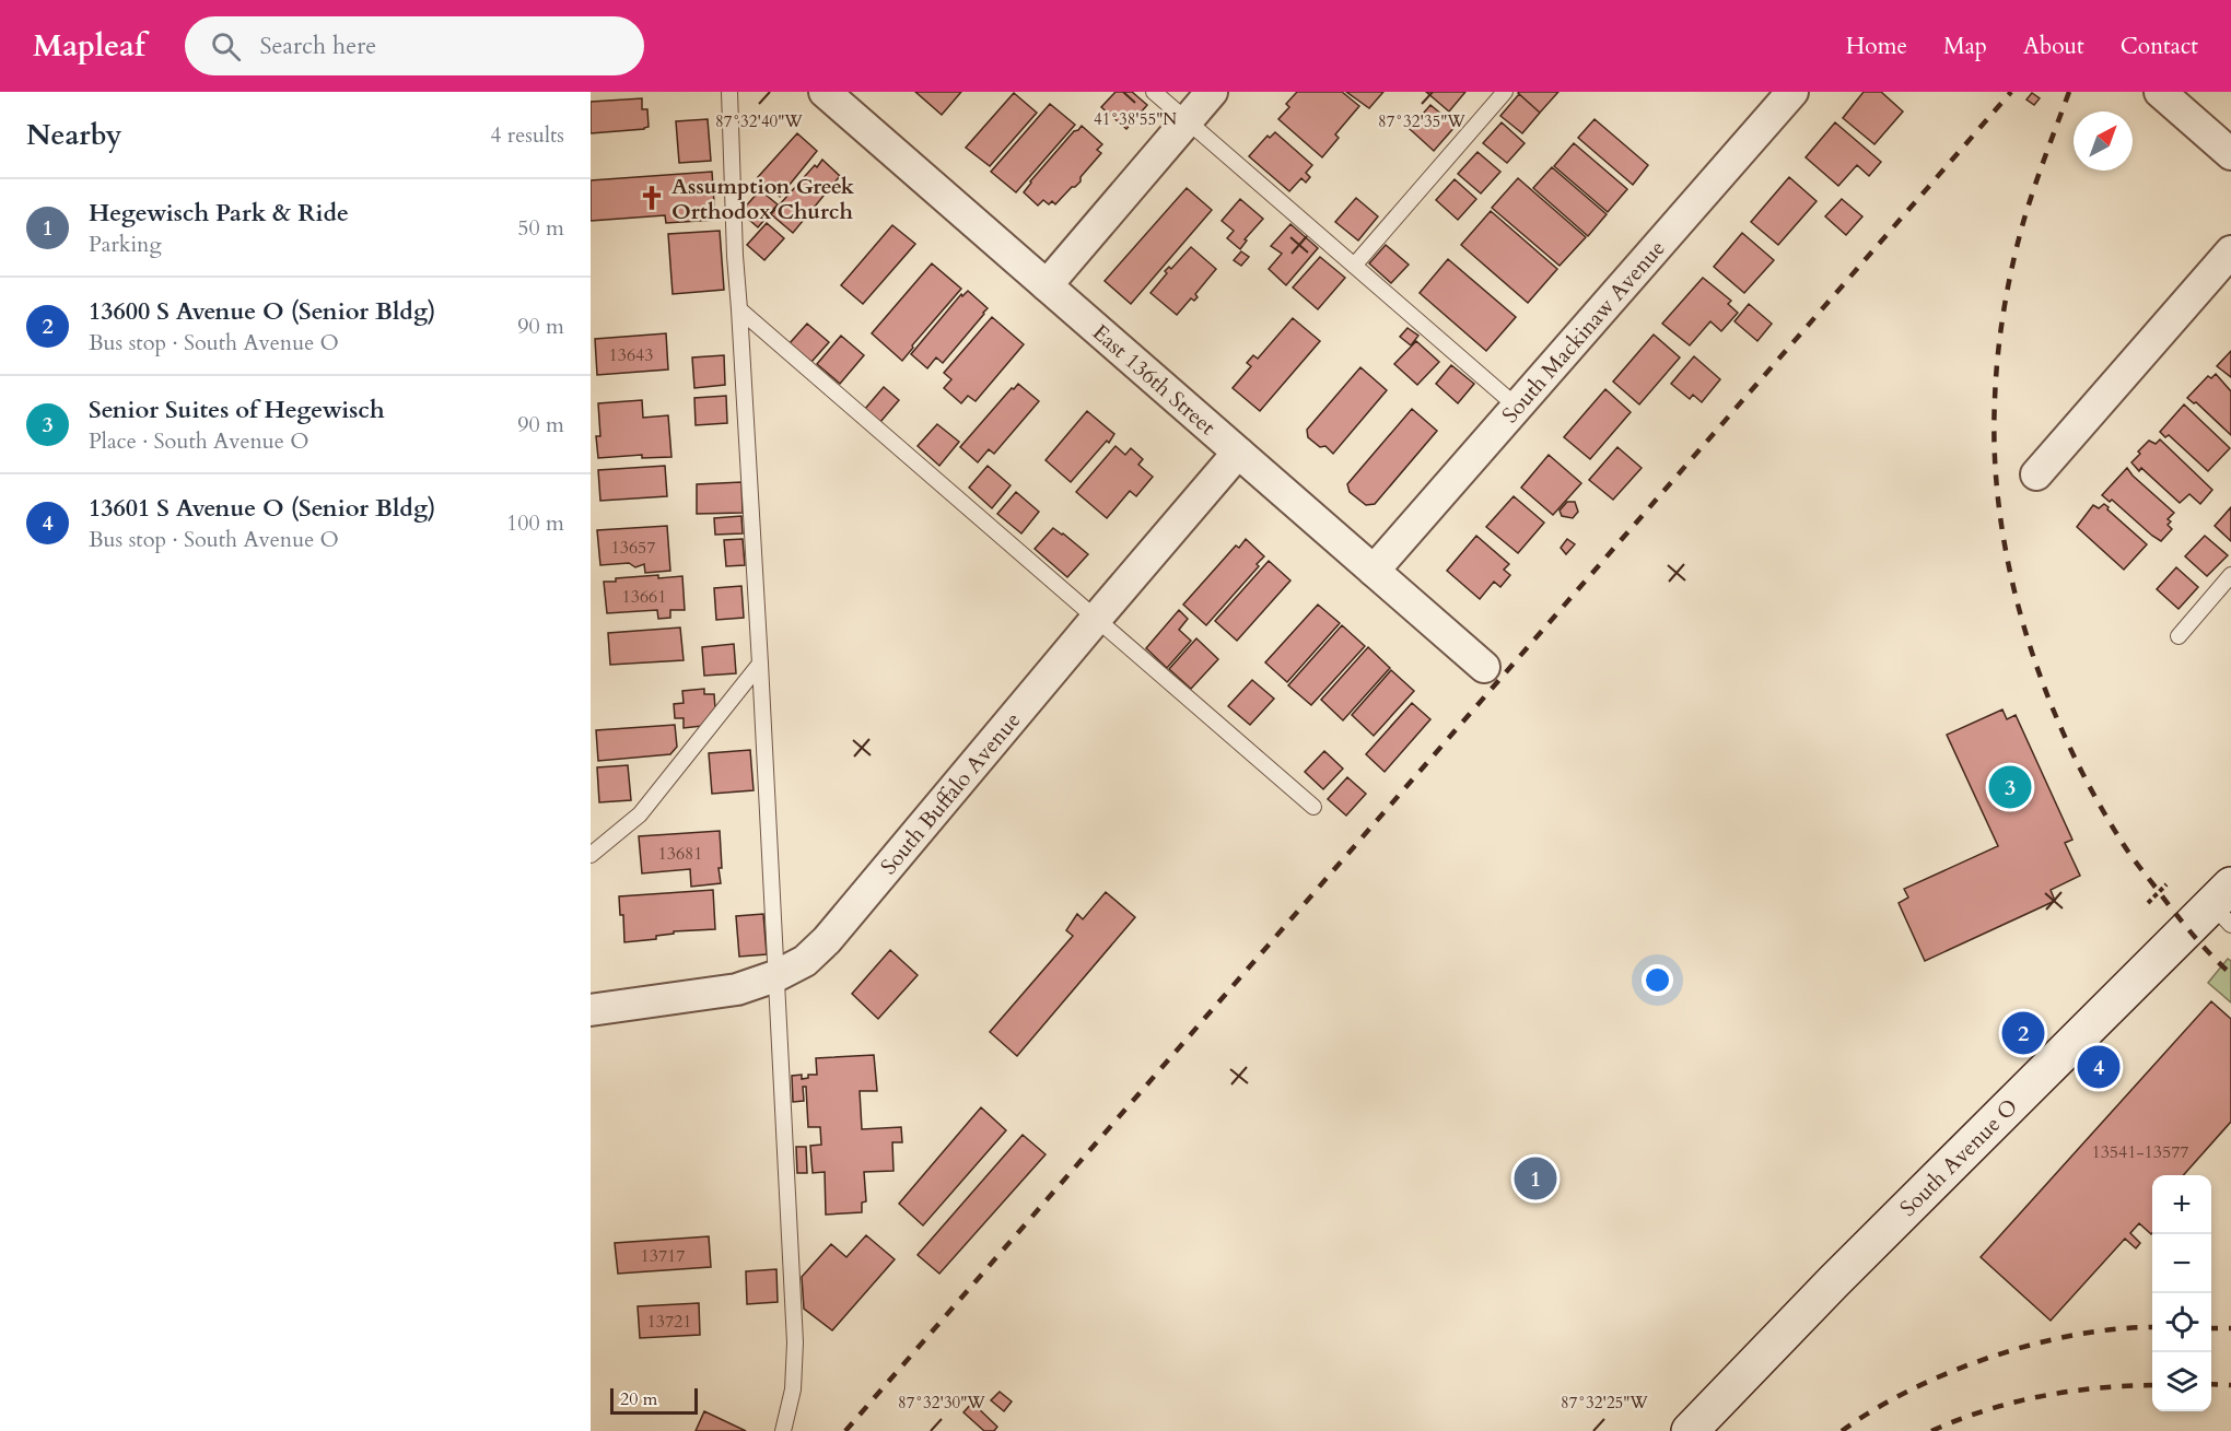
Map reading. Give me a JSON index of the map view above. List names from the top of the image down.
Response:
{
  "streets": {
    "main road": ["South Avenue O"],
    "street": ["South Mackinaw Avenue", "East 136th Street", "South Buffalo Avenue"]
  },
  "crossings": [
    ["South Mackinaw Avenue", "East 136th Street"],
    ["East 136th Street", "South Buffalo Avenue"]
  ],
  "places": {
    "church": ["Assumption Greek Orthodox Church"]
  },
  "house_numbers": [
    "13643",
    "13657",
    "13661",
    "13681",
    "13541-13577",
    "13717",
    "13721"
  ],
  "scale_bar": "20 m",
  "north": "top right",
  "page": {
    "header": "Mapleaf",
    "search": "Search here",
    "nav": [
      "Home",
      "Map",
      "About",
      "Contact"
    ],
    "heading": ["Nearby", "4 results"],
    "list": [
      {
        "mark": "1",
        "name": "Hegewisch Park & Ride",
        "note": "Parking",
        "value": "50 m"
      },
      {
        "mark": "2",
        "name": "13600 S Avenue O (Senior Bldg)",
        "note": "Bus stop · South Avenue O",
        "value": "90 m"
      },
      {
        "mark": "3",
        "name": "Senior Suites of Hegewisch",
        "note": "Place · South Avenue O",
        "value": "90 m"
      },
      {
        "mark": "4",
        "name": "13601 S Avenue O (Senior Bldg)",
        "note": "Bus stop · South Avenue O",
        "value": "100 m"
      }
    ],
    "pins": [
      "3",
      "2",
      "4",
      "1"
    ],
    "map_buttons": ["+", "−"],
    "scale": "20 m"
  },
  "coordinates": [
    "41°38'55\"N",
    "87°32'40\"W",
    "87°32'35\"W",
    "87°32'30\"W",
    "87°32'25\"W"
  ]
}
